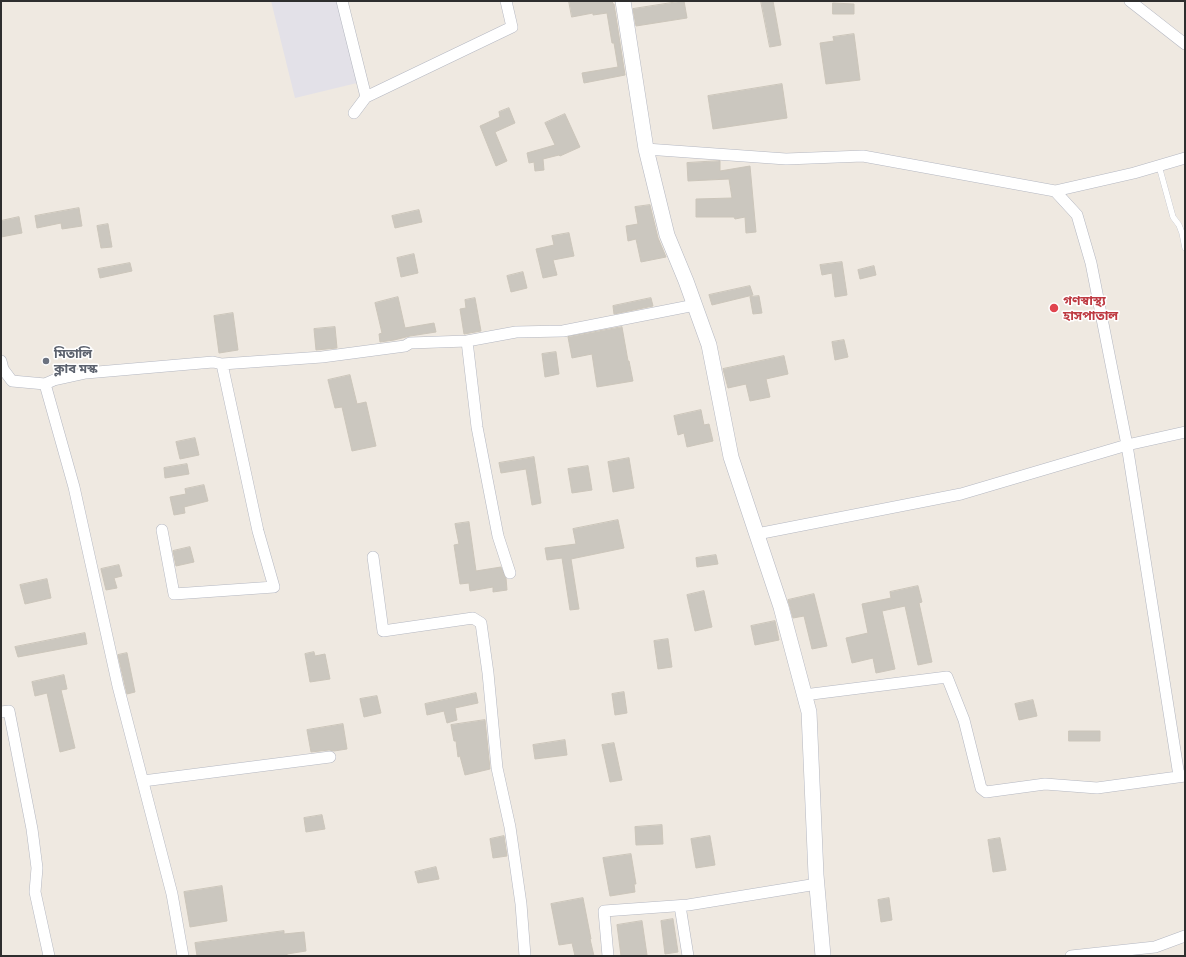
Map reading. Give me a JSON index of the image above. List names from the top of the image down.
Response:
{
  "places": ["গণস্বাস্থ্য হাসপাতাল", "মিতালি ক্লাব মস্ক"]
}
